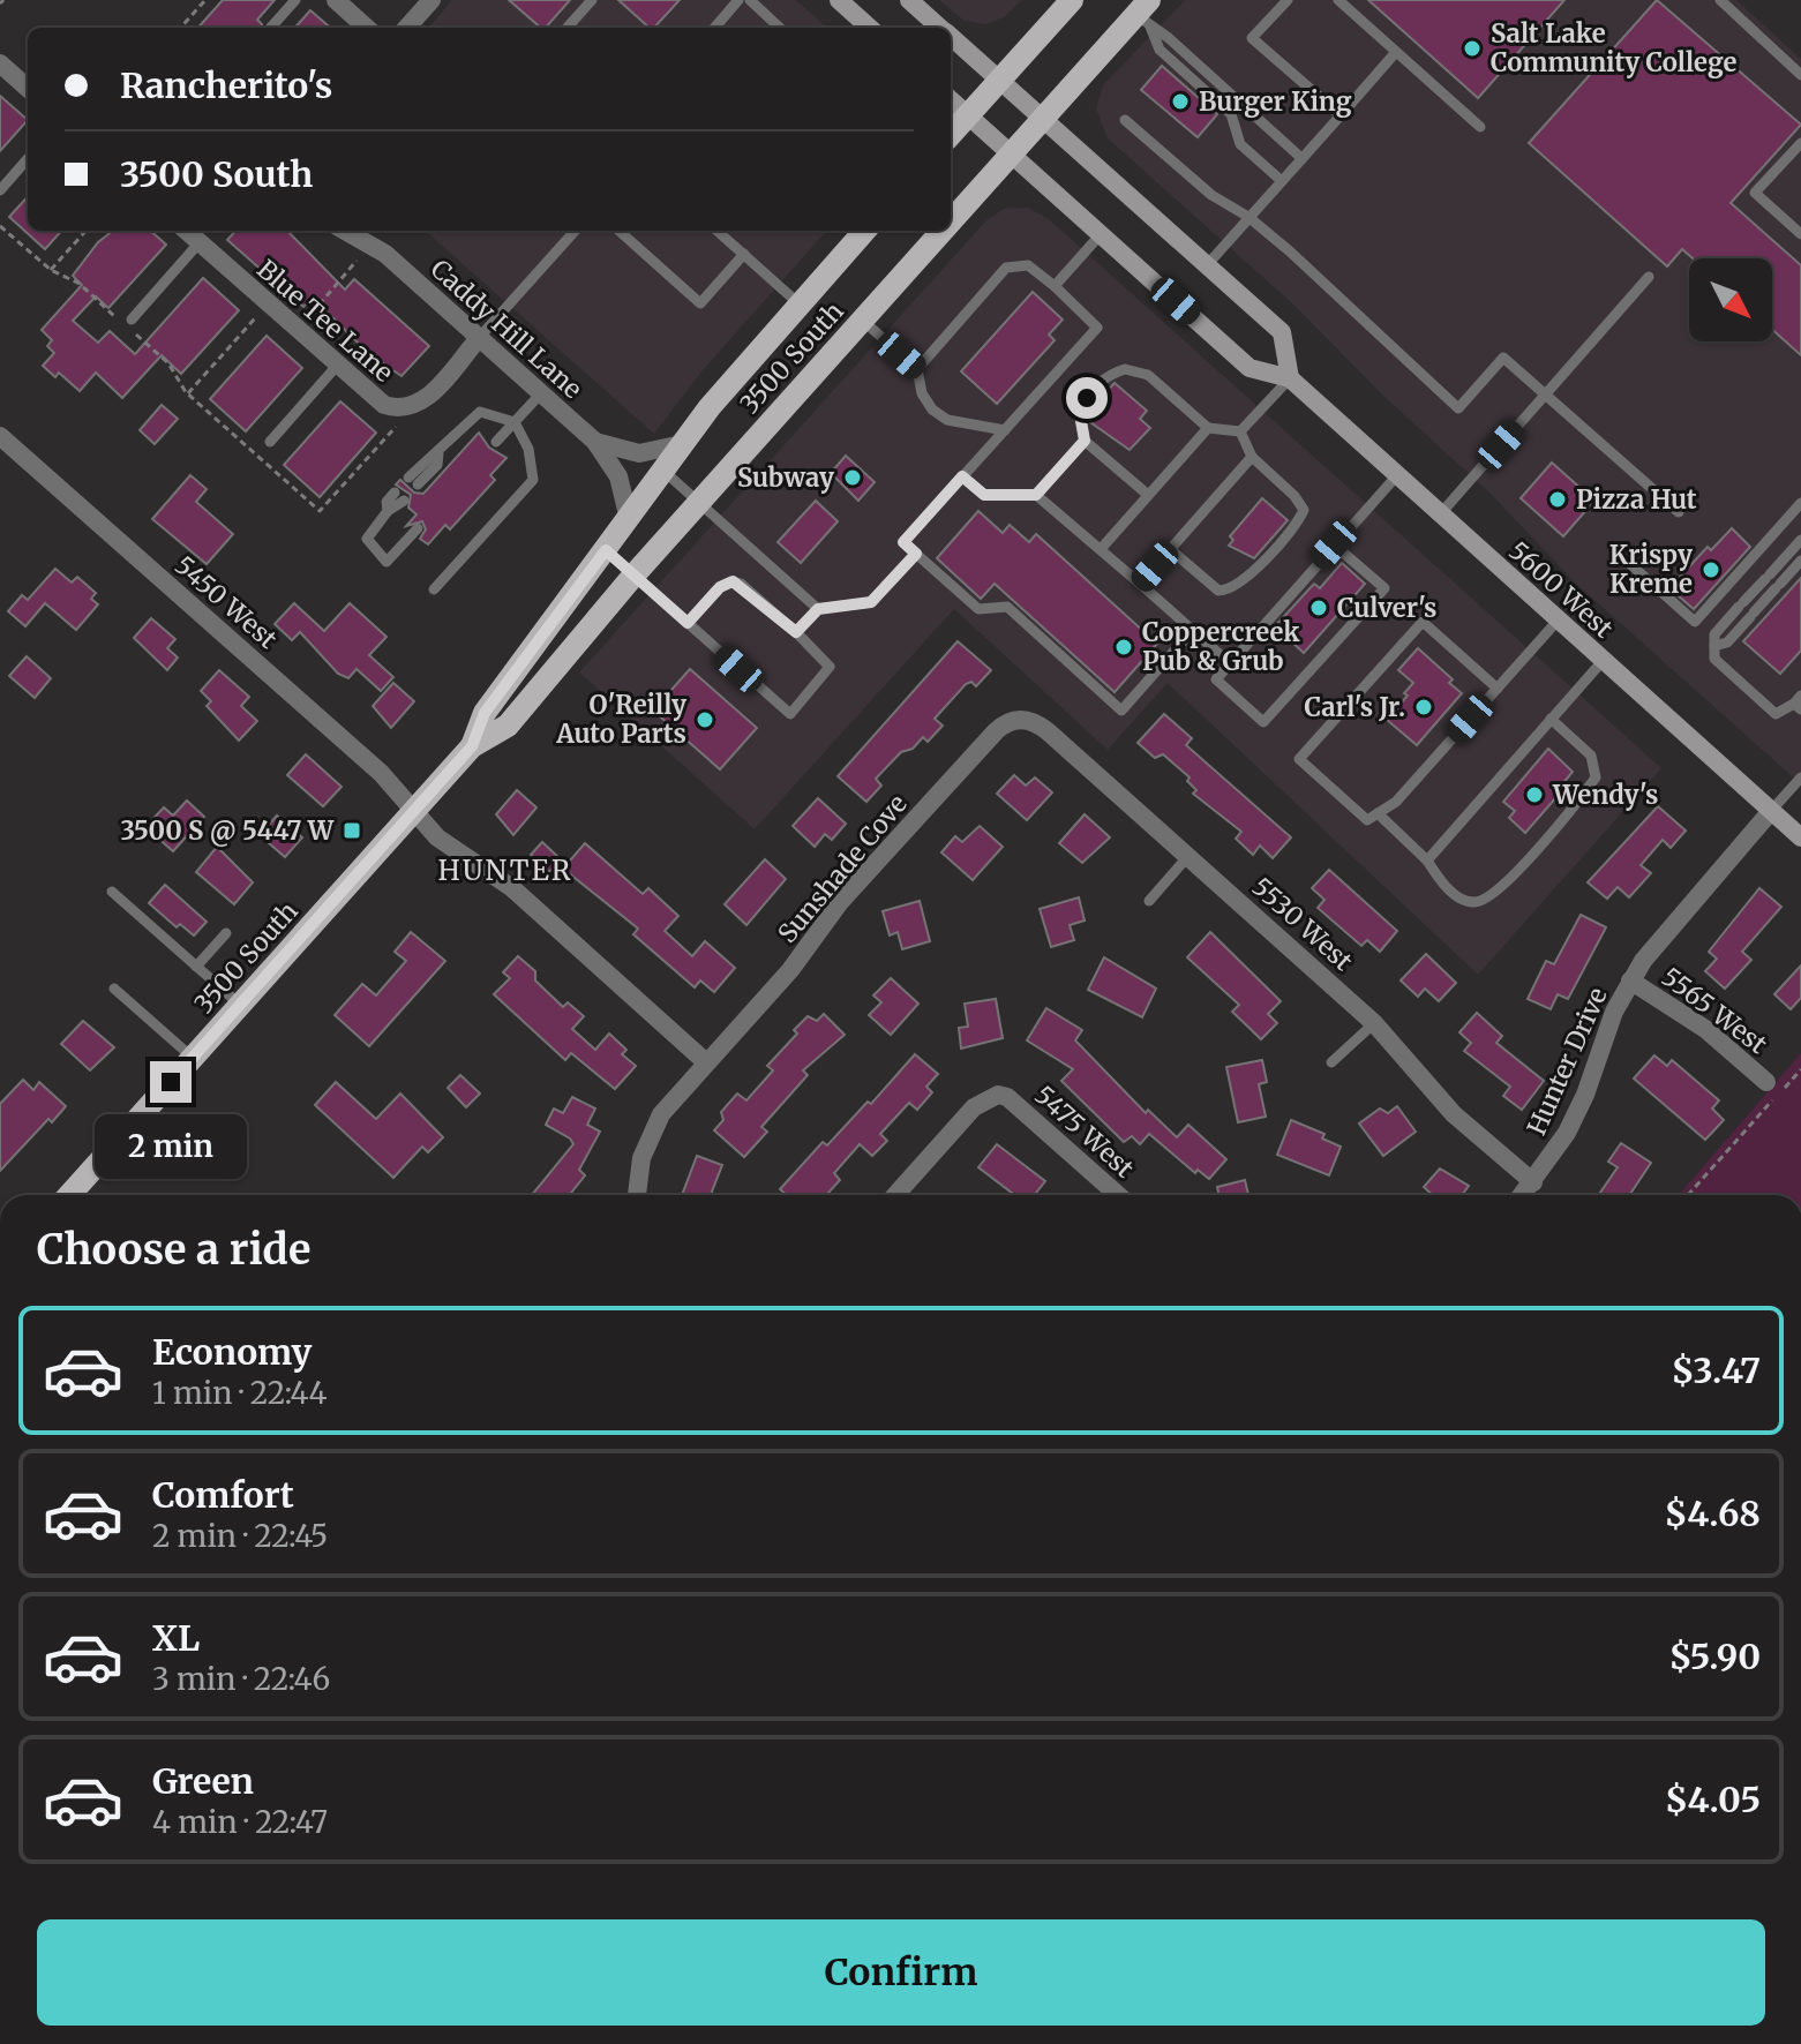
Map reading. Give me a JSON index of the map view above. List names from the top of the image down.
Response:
{
  "streets": {
    "main road": ["3500 South", "5600 West"],
    "street": [
      "Blue Tee Lane",
      "Caddy Hill Lane",
      "5450 West",
      "Sunshade Cove",
      "5530 West",
      "5565 West",
      "Hunter Drive",
      "5475 West"
    ]
  },
  "crossings": [
    ["Blue Tee Lane", "Caddy Hill Lane"],
    ["Caddy Hill Lane", "3500 South"],
    ["3500 South", "5600 West"],
    ["3500 South", "5450 West"],
    ["5600 West", "Hunter Drive"],
    ["5450 West", "Sunshade Cove"],
    ["Sunshade Cove", "5530 West"],
    ["5530 West", "Hunter Drive"],
    ["5565 West", "Hunter Drive"]
  ],
  "districts": ["HUNTER"],
  "places": {
    "other": [
      "Salt Lake Community College",
      "Burger King",
      "Subway",
      "Pizza Hut",
      "Krispy Kreme",
      "Culver's",
      "Coppercreek Pub & Grub",
      "Carl's Jr.",
      "O'Reilly Auto Parts",
      "Wendy's"
    ],
    "transit": ["3500 S @ 5447 W"]
  },
  "north": "bottom right",
  "page": {
    "banner": ["Rancherito's", "3500 South"],
    "bubble": "2 min",
    "heading": "Choose a ride",
    "list": [
      {
        "name": "Economy",
        "note": "1 min · 22:44",
        "value": "$3.47"
      },
      {
        "name": "Comfort",
        "note": "2 min · 22:45",
        "value": "$4.68"
      },
      {
        "name": "XL",
        "note": "3 min · 22:46",
        "value": "$5.90"
      },
      {
        "name": "Green",
        "note": "4 min · 22:47",
        "value": "$4.05"
      }
    ],
    "buttons": "Confirm"
  }
}
